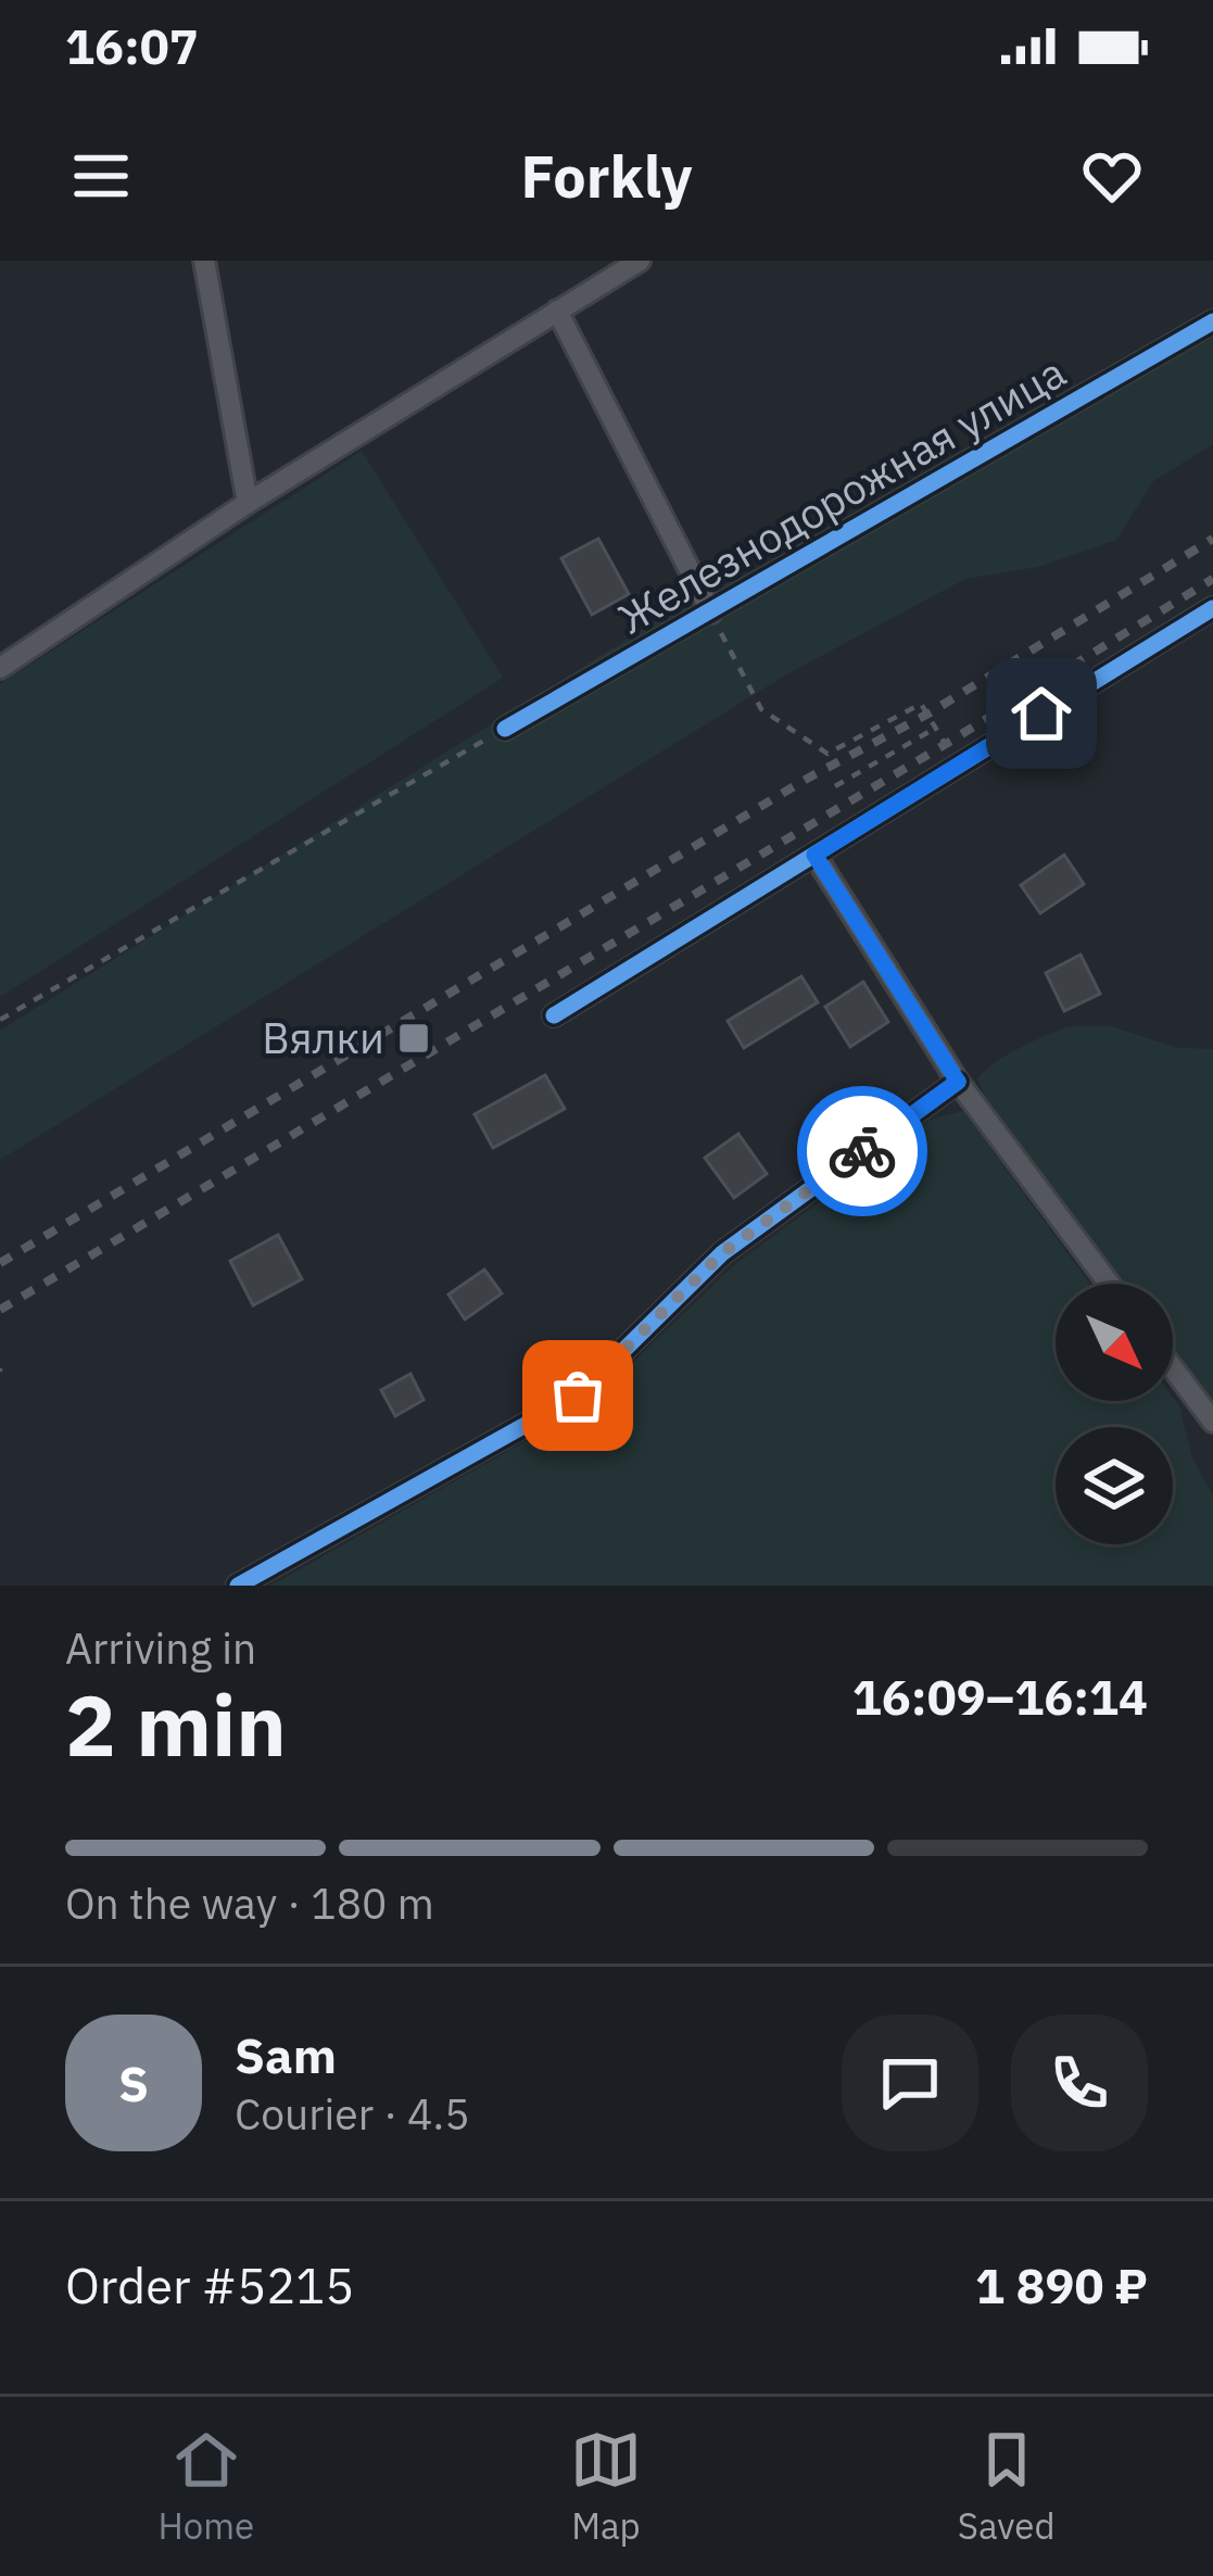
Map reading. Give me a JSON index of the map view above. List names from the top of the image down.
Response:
{
  "streets": {
    "street": ["Железнодорожная улица"]
  },
  "places": {
    "transit": ["Вялки"]
  },
  "north": "bottom right",
  "page": {
    "status": "16:07",
    "header": "Forkly",
    "heading": ["2 min", "Arriving in", "16:09–16:14"],
    "panel": [
      "Sam",
      "Courier · 4.5",
      "Order #5215",
      "1 890 ₽"
    ],
    "bar": "On the way · 180 m",
    "round": "S",
    "tabs": ["Home", "Map", "Saved"]
  }
}
